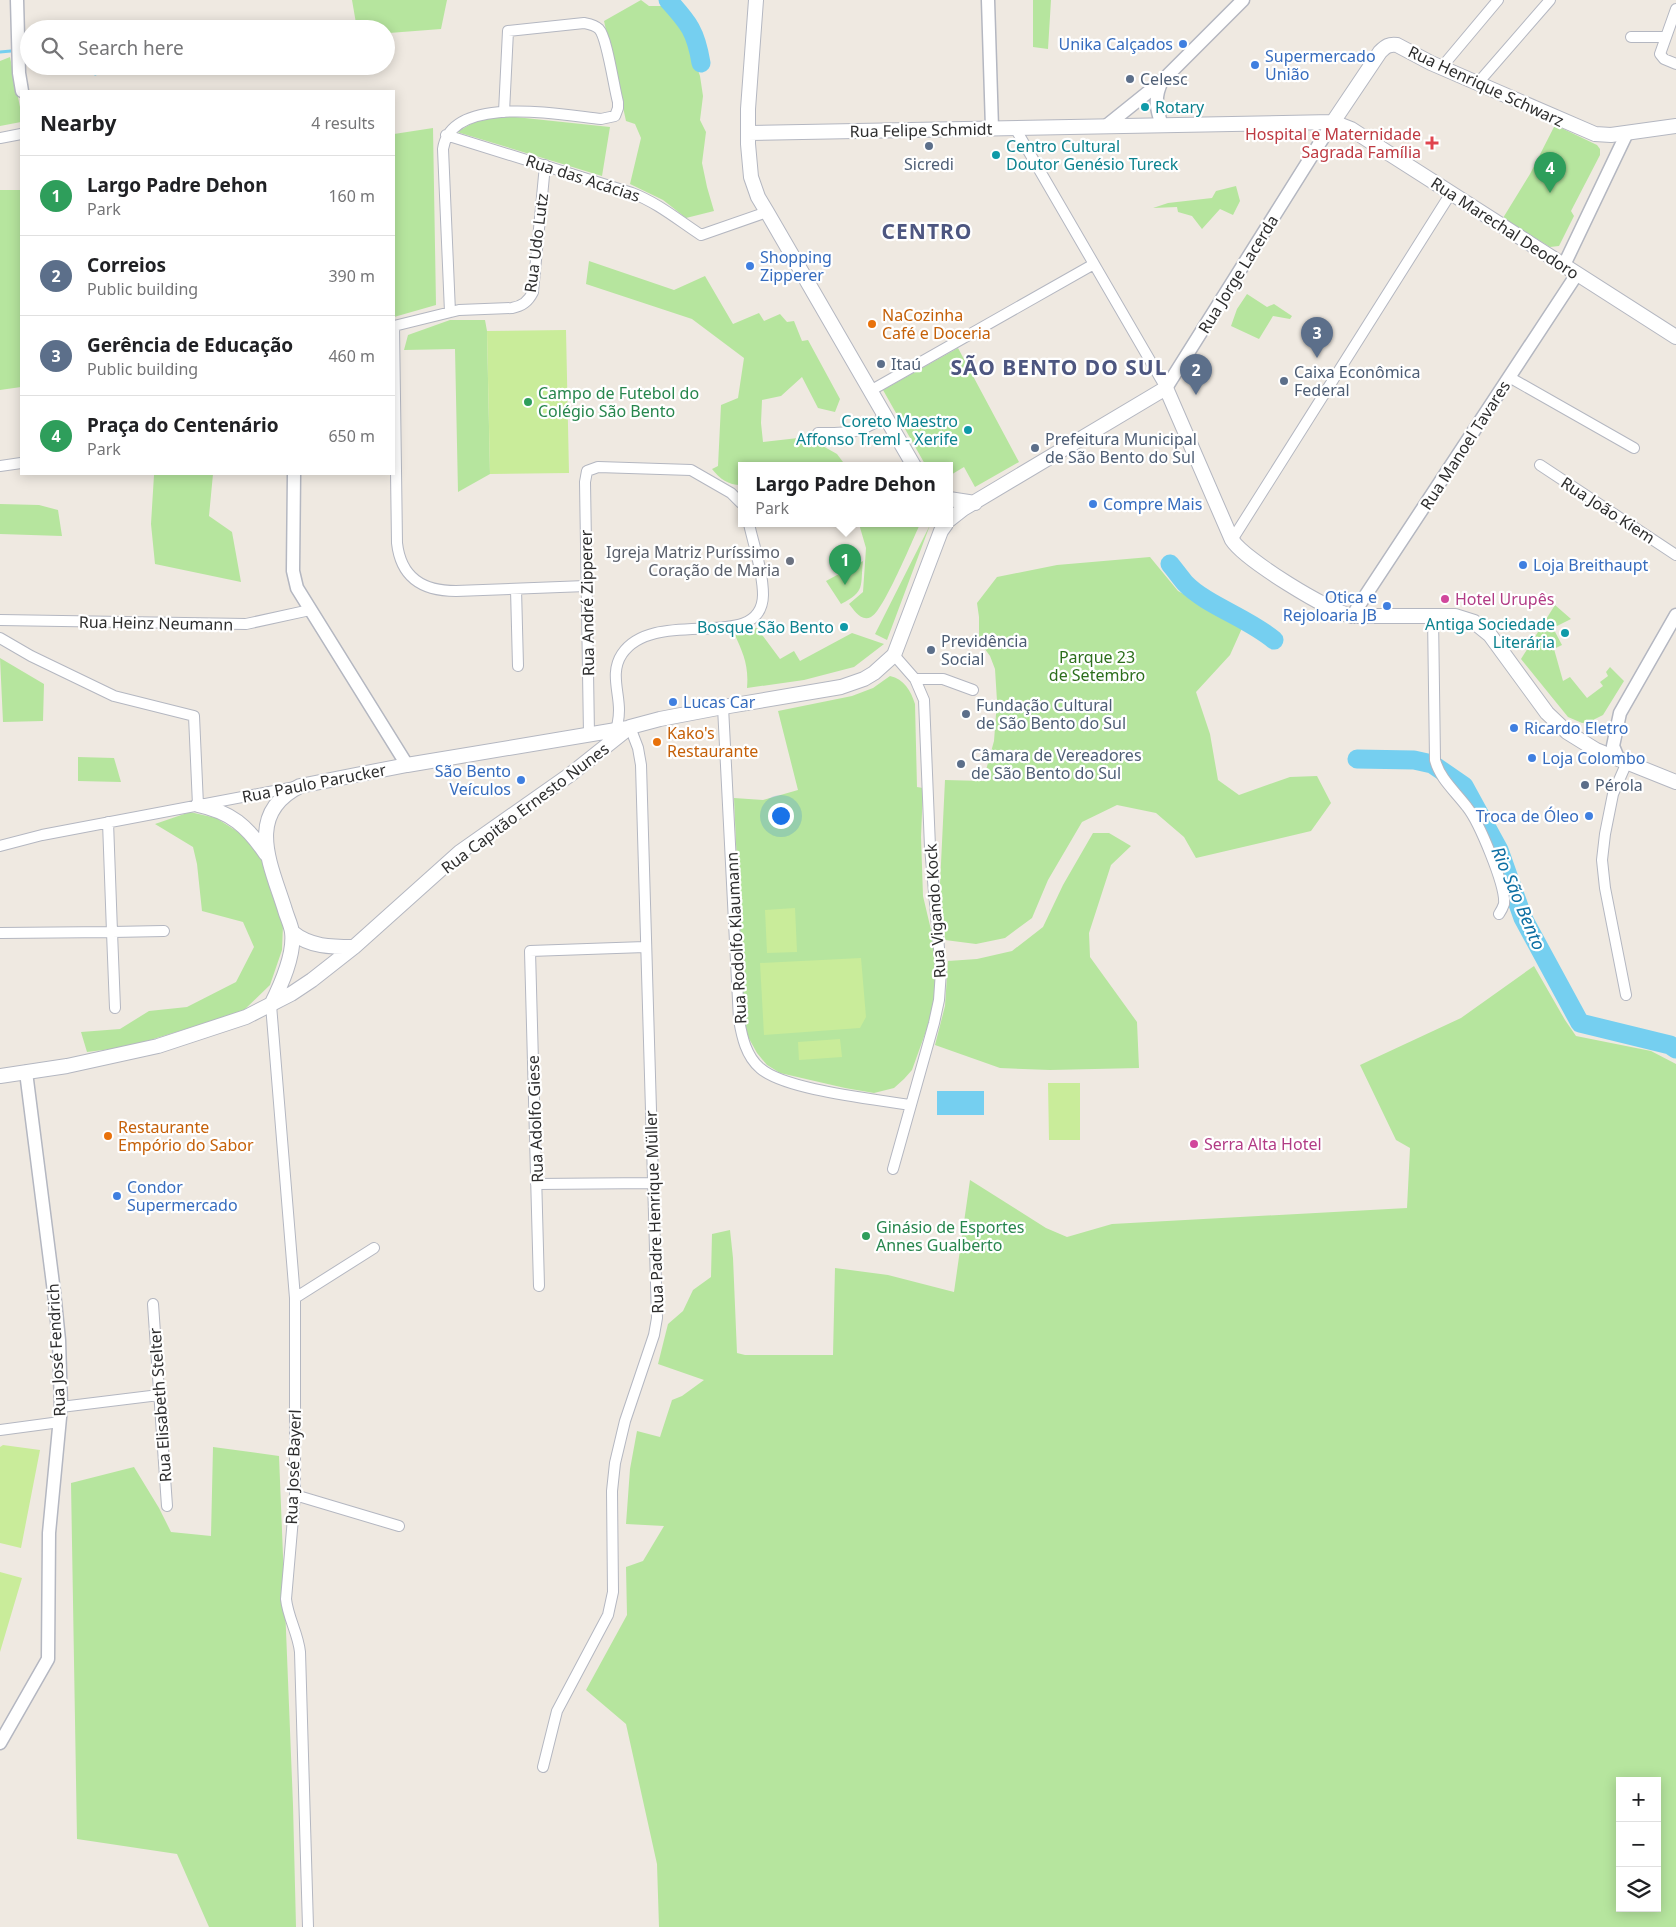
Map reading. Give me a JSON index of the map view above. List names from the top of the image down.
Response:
{
  "streets": {
    "main road": [
      "Rua Henrique Schwarz",
      "Rua Felipe Schmidt",
      "Rua Marechal Deodoro",
      "Rua Jorge Lacerda",
      "Rua Paulo Parucker",
      "Rua Capitão Ernesto Nunes"
    ],
    "street": [
      "Rua das Acácias",
      "Rua Udo Lutz",
      "Rua Manoel Tavares",
      "Rua João Kiem",
      "Rua André Zipperer",
      "Rua Heinz Neumann",
      "Rua Vigando Kock",
      "Rua Rodolfo Klaumann",
      "Rua Adolfo Giese",
      "Rua Padre Henrique Müller",
      "Rua José Fendrich",
      "Rua Elisabeth Stelter",
      "Rua José Bayerl"
    ]
  },
  "crossings": [
    ["Rua Henrique Schwarz", "Rua Felipe Schmidt"],
    ["Rua Henrique Schwarz", "Rua Marechal Deodoro"],
    ["Rua Henrique Schwarz", "Rua Jorge Lacerda"],
    ["Rua Felipe Schmidt", "Rua Marechal Deodoro"],
    ["Rua Felipe Schmidt", "Rua Jorge Lacerda"],
    ["Rua das Acácias", "Rua Udo Lutz"],
    ["Rua Marechal Deodoro", "Rua Jorge Lacerda"],
    ["Rua Marechal Deodoro", "Rua Manoel Tavares"],
    ["Rua André Zipperer", "Rua Paulo Parucker"],
    ["Rua Paulo Parucker", "Rua Capitão Ernesto Nunes"],
    ["Rua Capitão Ernesto Nunes", "Rua Vigando Kock"],
    ["Rua Capitão Ernesto Nunes", "Rua Rodolfo Klaumann"],
    ["Rua Capitão Ernesto Nunes", "Rua Padre Henrique Müller"],
    ["Rua Capitão Ernesto Nunes", "Rua José Fendrich"],
    ["Rua Capitão Ernesto Nunes", "Rua José Bayerl"],
    ["Rua Vigando Kock", "Rua Rodolfo Klaumann"],
    ["Rua Adolfo Giese", "Rua Padre Henrique Müller"]
  ],
  "districts": ["CENTRO", "SÃO BENTO DO SUL"],
  "water": ["Rio São Bento"],
  "parks": ["Parque 23 de Setembro"],
  "places": {
    "other": [
      "Unika Calçados",
      "Supermercado União",
      "Celesc",
      "Rotary",
      "Sicredi",
      "Centro Cultural Doutor Genésio Tureck",
      "Shopping Zipperer",
      "NaCozinha Café e Doceria",
      "Itaú",
      "Caixa Econômica Federal",
      "Campo de Futebol do Colégio São Bento",
      "Coreto Maestro Affonso Treml - Xerife",
      "Prefeitura Municipal de São Bento do Sul",
      "Compre Mais",
      "Igreja Matriz Puríssimo Coração de Maria",
      "Loja Breithaupt",
      "Hotel Urupês",
      "Otica e Rejoloaria JB",
      "Bosque São Bento",
      "Antiga Sociedade Literária",
      "Previdência Social",
      "Lucas Car",
      "Fundação Cultural de São Bento do Sul",
      "Ricardo Eletro",
      "Kako's Restaurante",
      "Loja Colombo",
      "Câmara de Vereadores de São Bento do Sul",
      "São Bento Veículos",
      "Pérola",
      "Troca de Óleo",
      "Restaurante Empório do Sabor",
      "Serra Alta Hotel",
      "Condor Supermercado",
      "Ginásio de Esportes Annes Gualberto"
    ],
    "health": ["Hospital e Maternidade Sagrada Família"]
  },
  "page": {
    "search": "Search here",
    "heading": ["Nearby", "4 results"],
    "pins": [
      "4",
      "3",
      "2",
      "1"
    ],
    "list": [
      {
        "mark": "1",
        "name": "Largo Padre Dehon",
        "note": "Park",
        "value": "160 m"
      },
      {
        "mark": "2",
        "name": "Correios",
        "note": "Public building",
        "value": "390 m"
      },
      {
        "mark": "3",
        "name": "Gerência de Educação",
        "note": "Public building",
        "value": "460 m"
      },
      {
        "mark": "4",
        "name": "Praça do Centenário",
        "note": "Park",
        "value": "650 m"
      }
    ],
    "popup": ["Largo Padre Dehon", "Park"],
    "map_buttons": ["+", "−"]
  }
}
